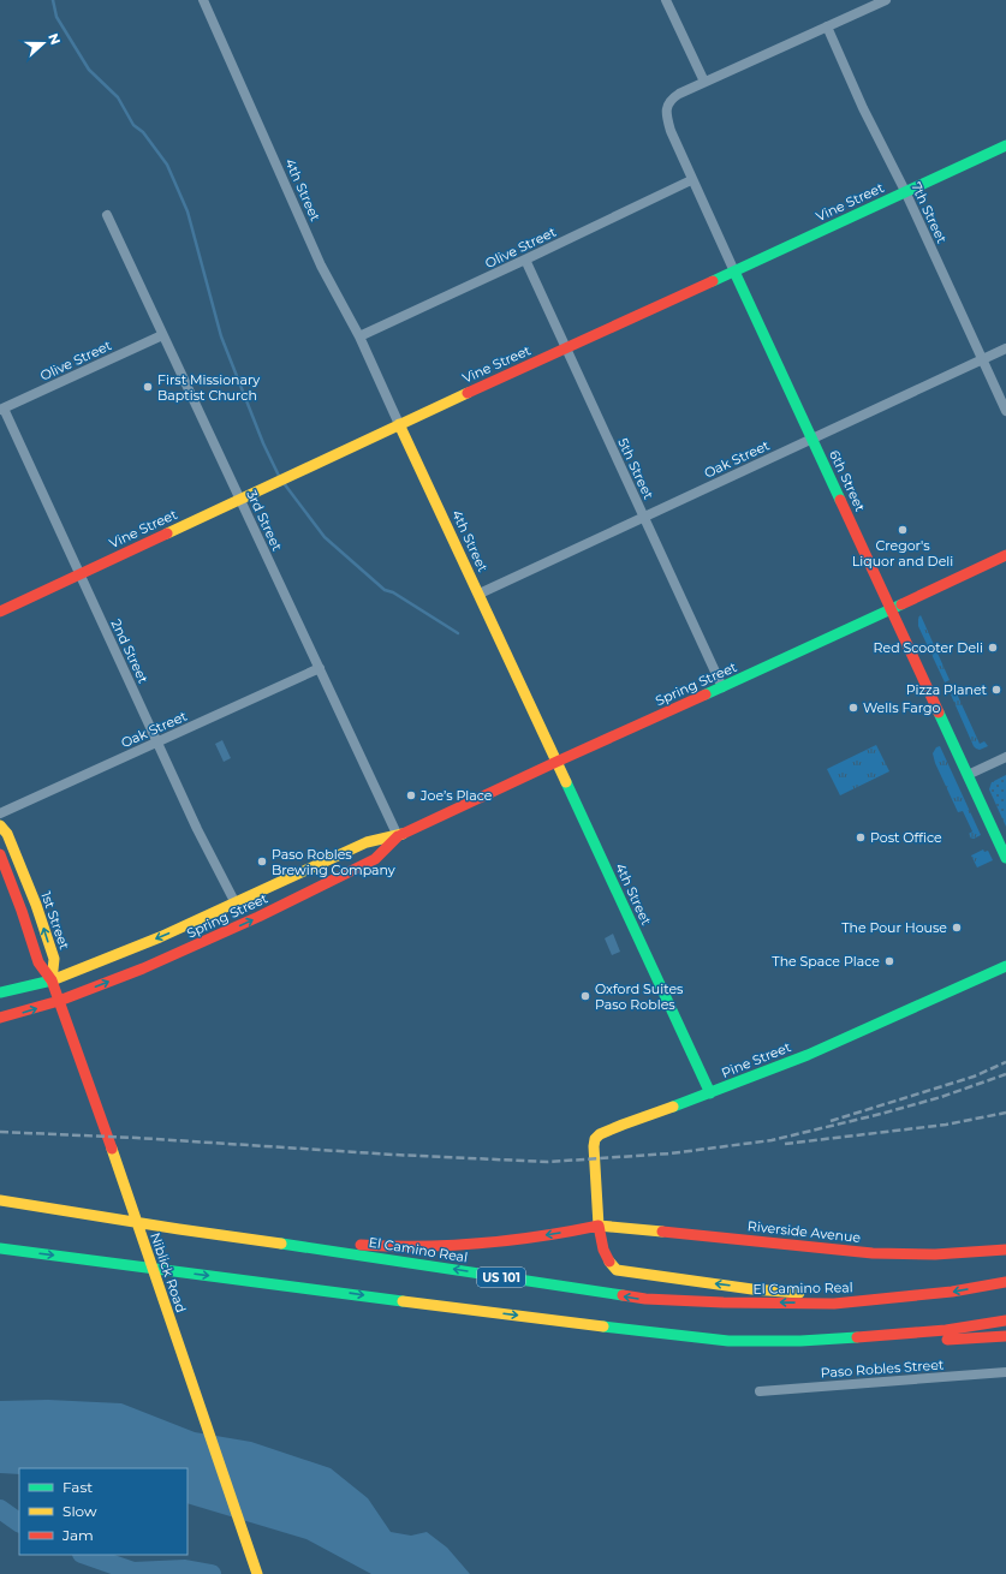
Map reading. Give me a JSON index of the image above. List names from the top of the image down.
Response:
{
  "streets": {
    "main road": [
      "4th Street",
      "Vine Street",
      "6th Street",
      "Spring Street",
      "1st Street",
      "Pine Street",
      "Riverside Avenue",
      "El Camino Real",
      "Niblick Road",
      "US 101"
    ],
    "street": [
      "7th Street",
      "Olive Street",
      "Oak Street",
      "5th Street",
      "3rd Street",
      "2nd Street",
      "Paso Robles Street"
    ]
  },
  "crossings": [
    ["4th Street", "Vine Street"],
    ["4th Street", "Olive Street"],
    ["4th Street", "Oak Street"],
    ["4th Street", "Spring Street"],
    ["4th Street", "Pine Street"],
    ["Vine Street", "7th Street"],
    ["Vine Street", "5th Street"],
    ["Vine Street", "6th Street"],
    ["Vine Street", "3rd Street"],
    ["Vine Street", "2nd Street"],
    ["7th Street", "Oak Street"],
    ["Olive Street", "5th Street"],
    ["Olive Street", "6th Street"],
    ["Olive Street", "3rd Street"],
    ["Olive Street", "2nd Street"],
    ["Oak Street", "5th Street"],
    ["Oak Street", "6th Street"],
    ["Oak Street", "3rd Street"],
    ["Oak Street", "2nd Street"],
    ["5th Street", "Spring Street"],
    ["6th Street", "Spring Street"],
    ["3rd Street", "Spring Street"],
    ["2nd Street", "Spring Street"],
    ["Spring Street", "1st Street"],
    ["Spring Street", "Niblick Road"],
    ["1st Street", "Niblick Road"],
    ["Pine Street", "Riverside Avenue"],
    ["Riverside Avenue", "El Camino Real"]
  ],
  "places": [
    "First Missionary Baptist Church",
    "Cregor's Liquor and Deli",
    "Red Scooter Deli",
    "Pizza Planet",
    "Wells Fargo",
    "Joe’s Place",
    "Post Office",
    "Paso Robles Brewing Company",
    "The Pour House",
    "The Space Place",
    "Oxford Suites Paso Robles"
  ],
  "legend": ["Fast", "Slow", "Jam"],
  "north": "right"
}
